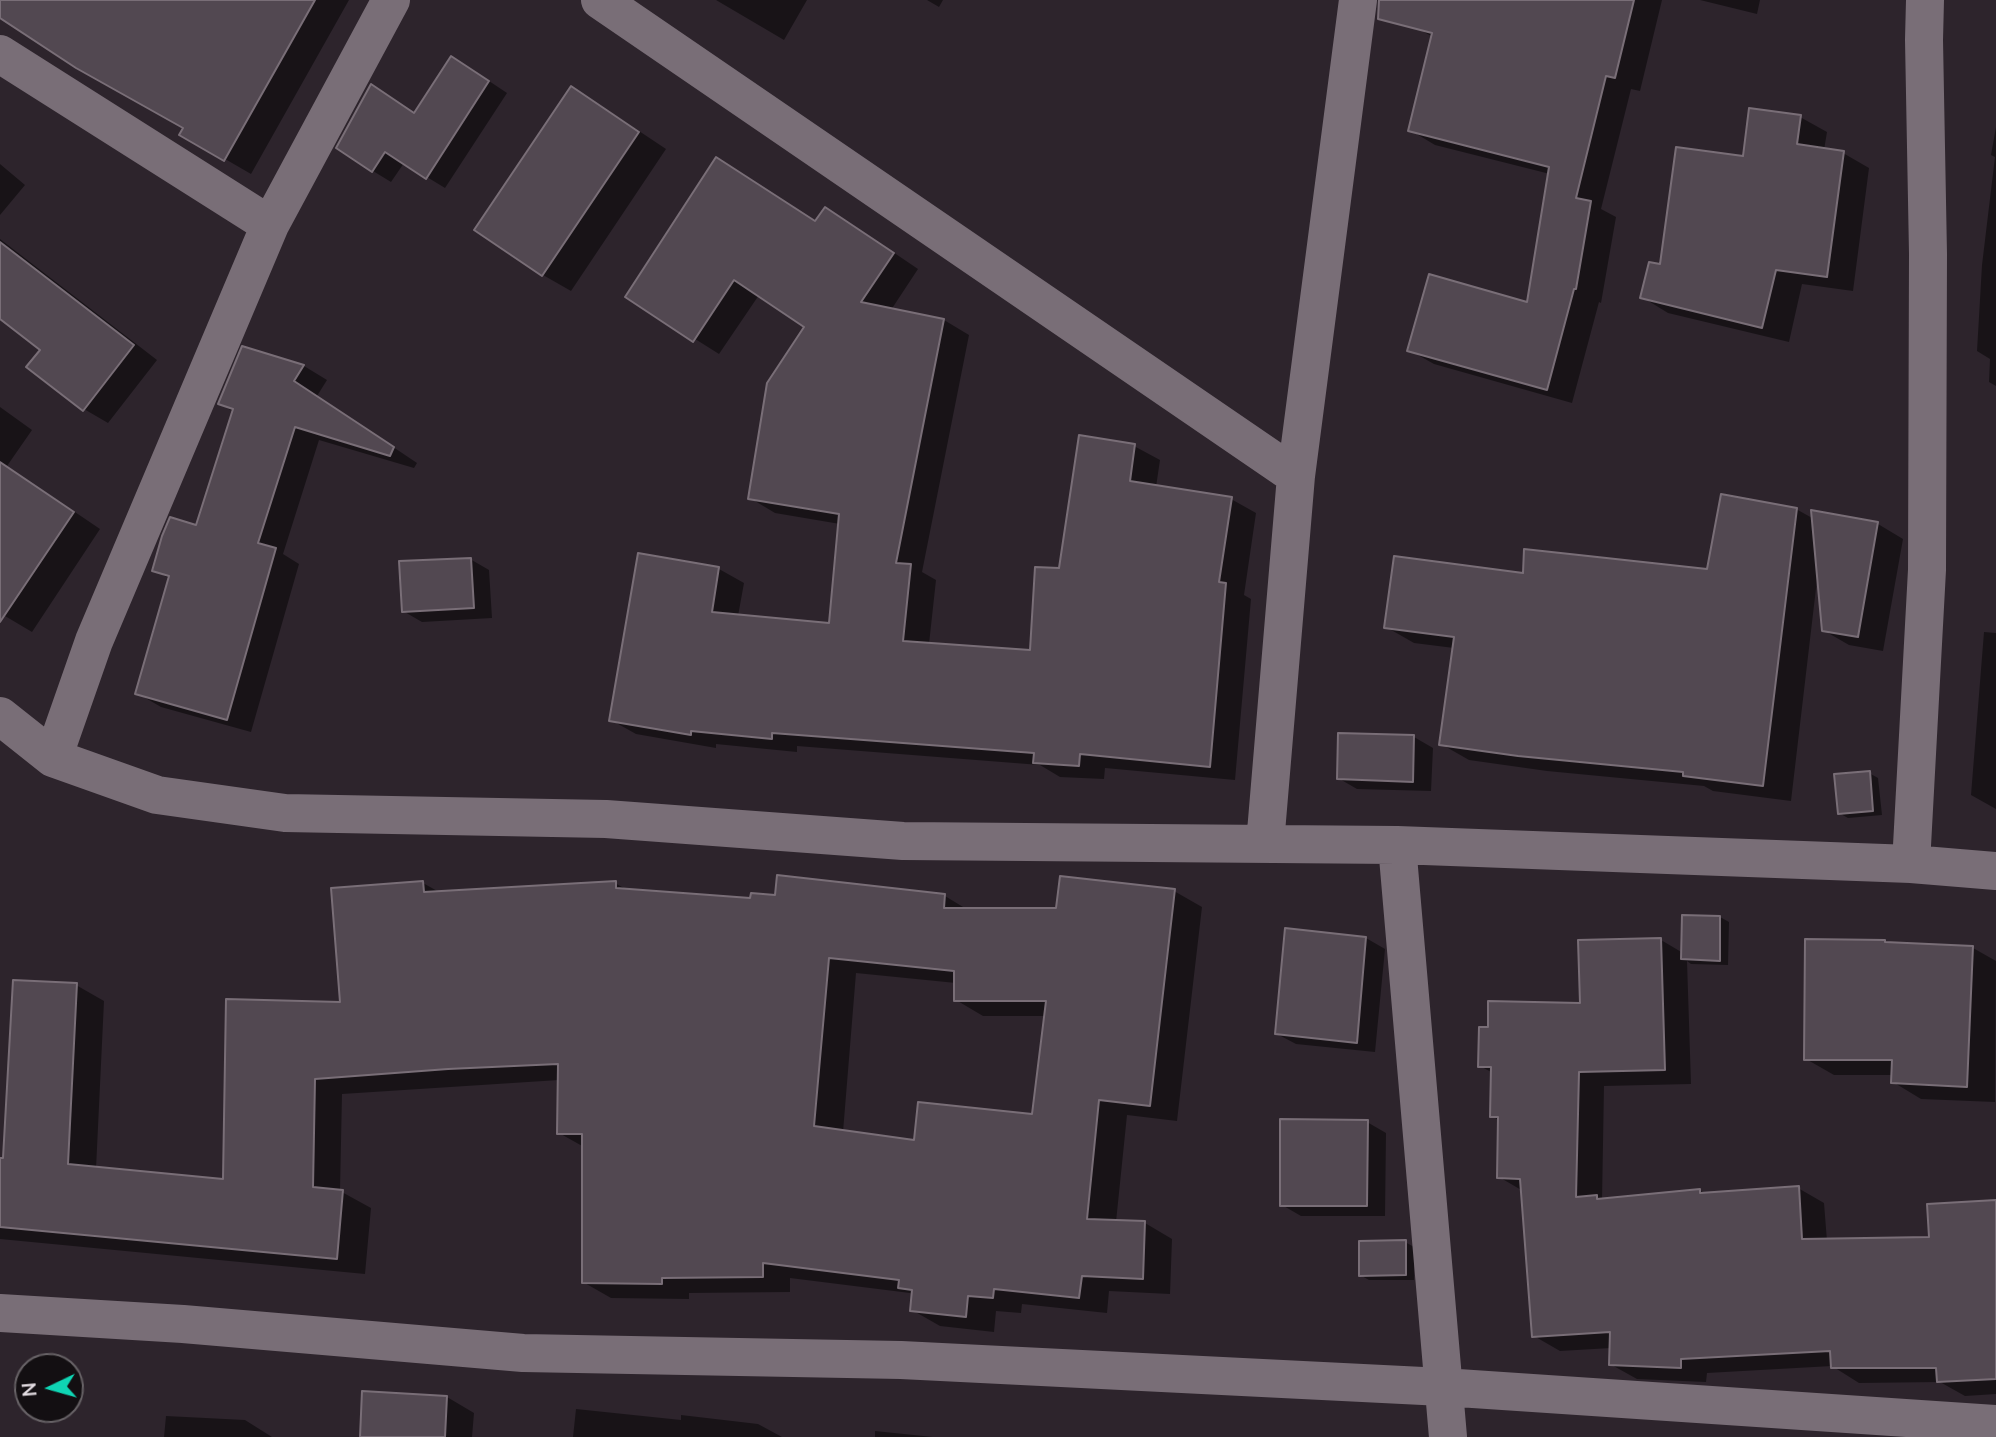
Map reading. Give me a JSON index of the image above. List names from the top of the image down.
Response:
{
  "north": "left"
}
